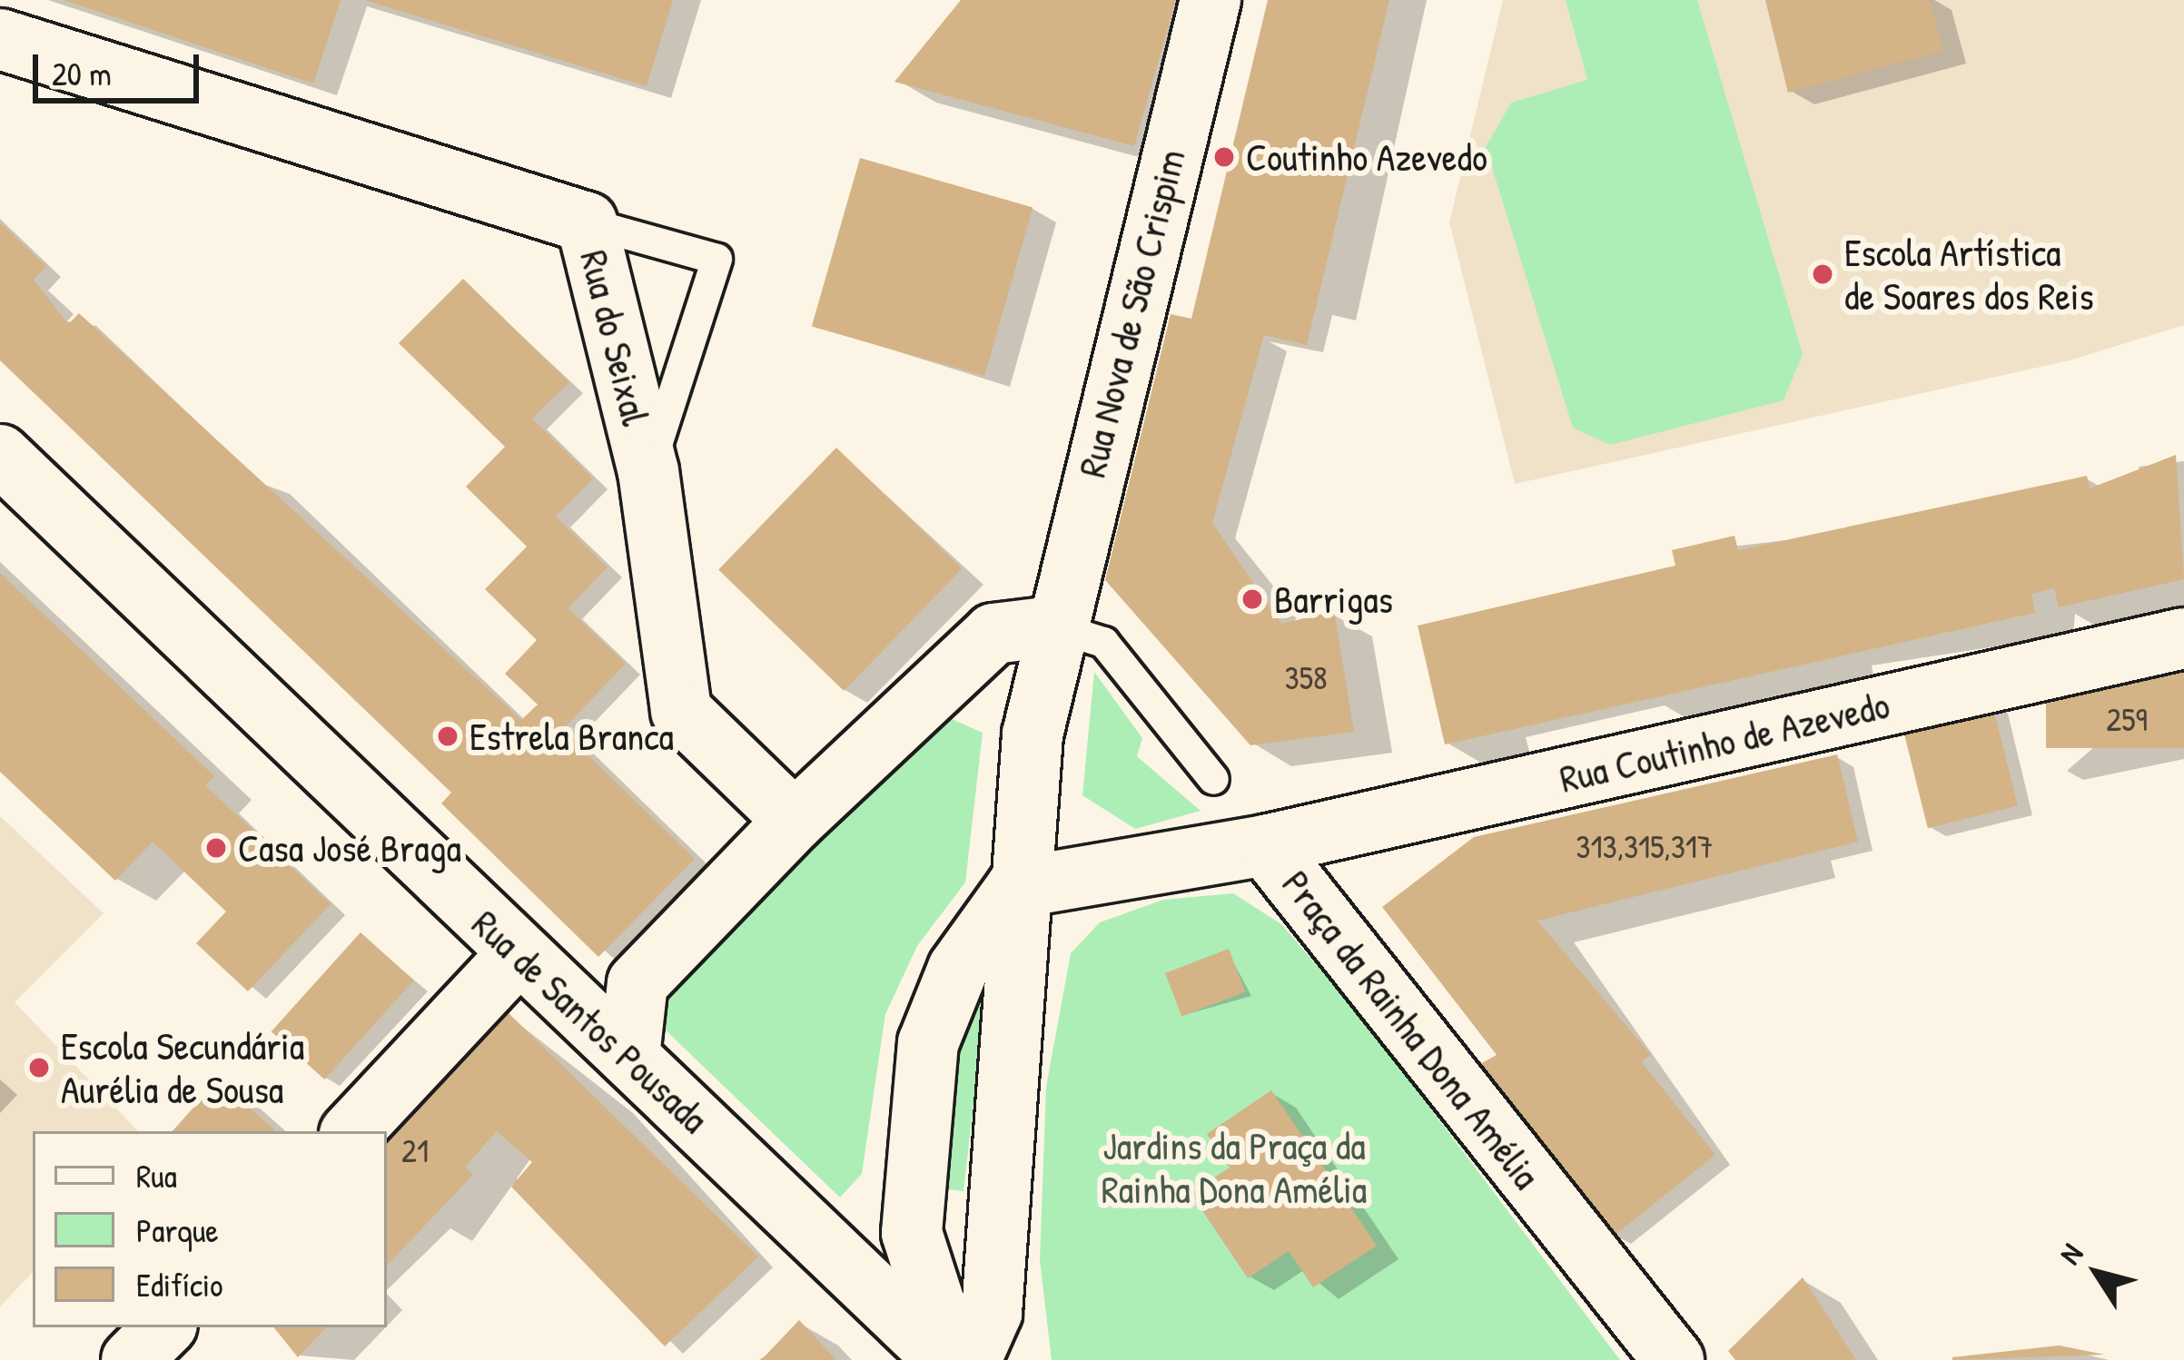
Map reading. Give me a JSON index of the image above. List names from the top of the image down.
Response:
{
  "streets": {
    "street": [
      "Rua Nova de São Crispim",
      "Rua do Seixal",
      "Rua Coutinho de Azevedo",
      "Rua de Santos Pousada",
      "Praça da Rainha Dona Amélia"
    ]
  },
  "crossings": [
    ["Rua Coutinho de Azevedo", "Praça da Rainha Dona Amélia"]
  ],
  "parks": ["Jardins da Praça da Rainha Dona Amélia"],
  "places": [
    "Coutinho Azevedo",
    "Escola Artística de Soares dos Reis",
    "Barrigas",
    "Estrela Branca",
    "Casa José Braga",
    "Escola Secundária Aurélia de Sousa"
  ],
  "house_numbers": [
    "358",
    "259",
    "313,315,317",
    "21"
  ],
  "legend": ["Rua", "Parque", "Edifício"],
  "scale_bar": "20 m",
  "north": "top left"
}
